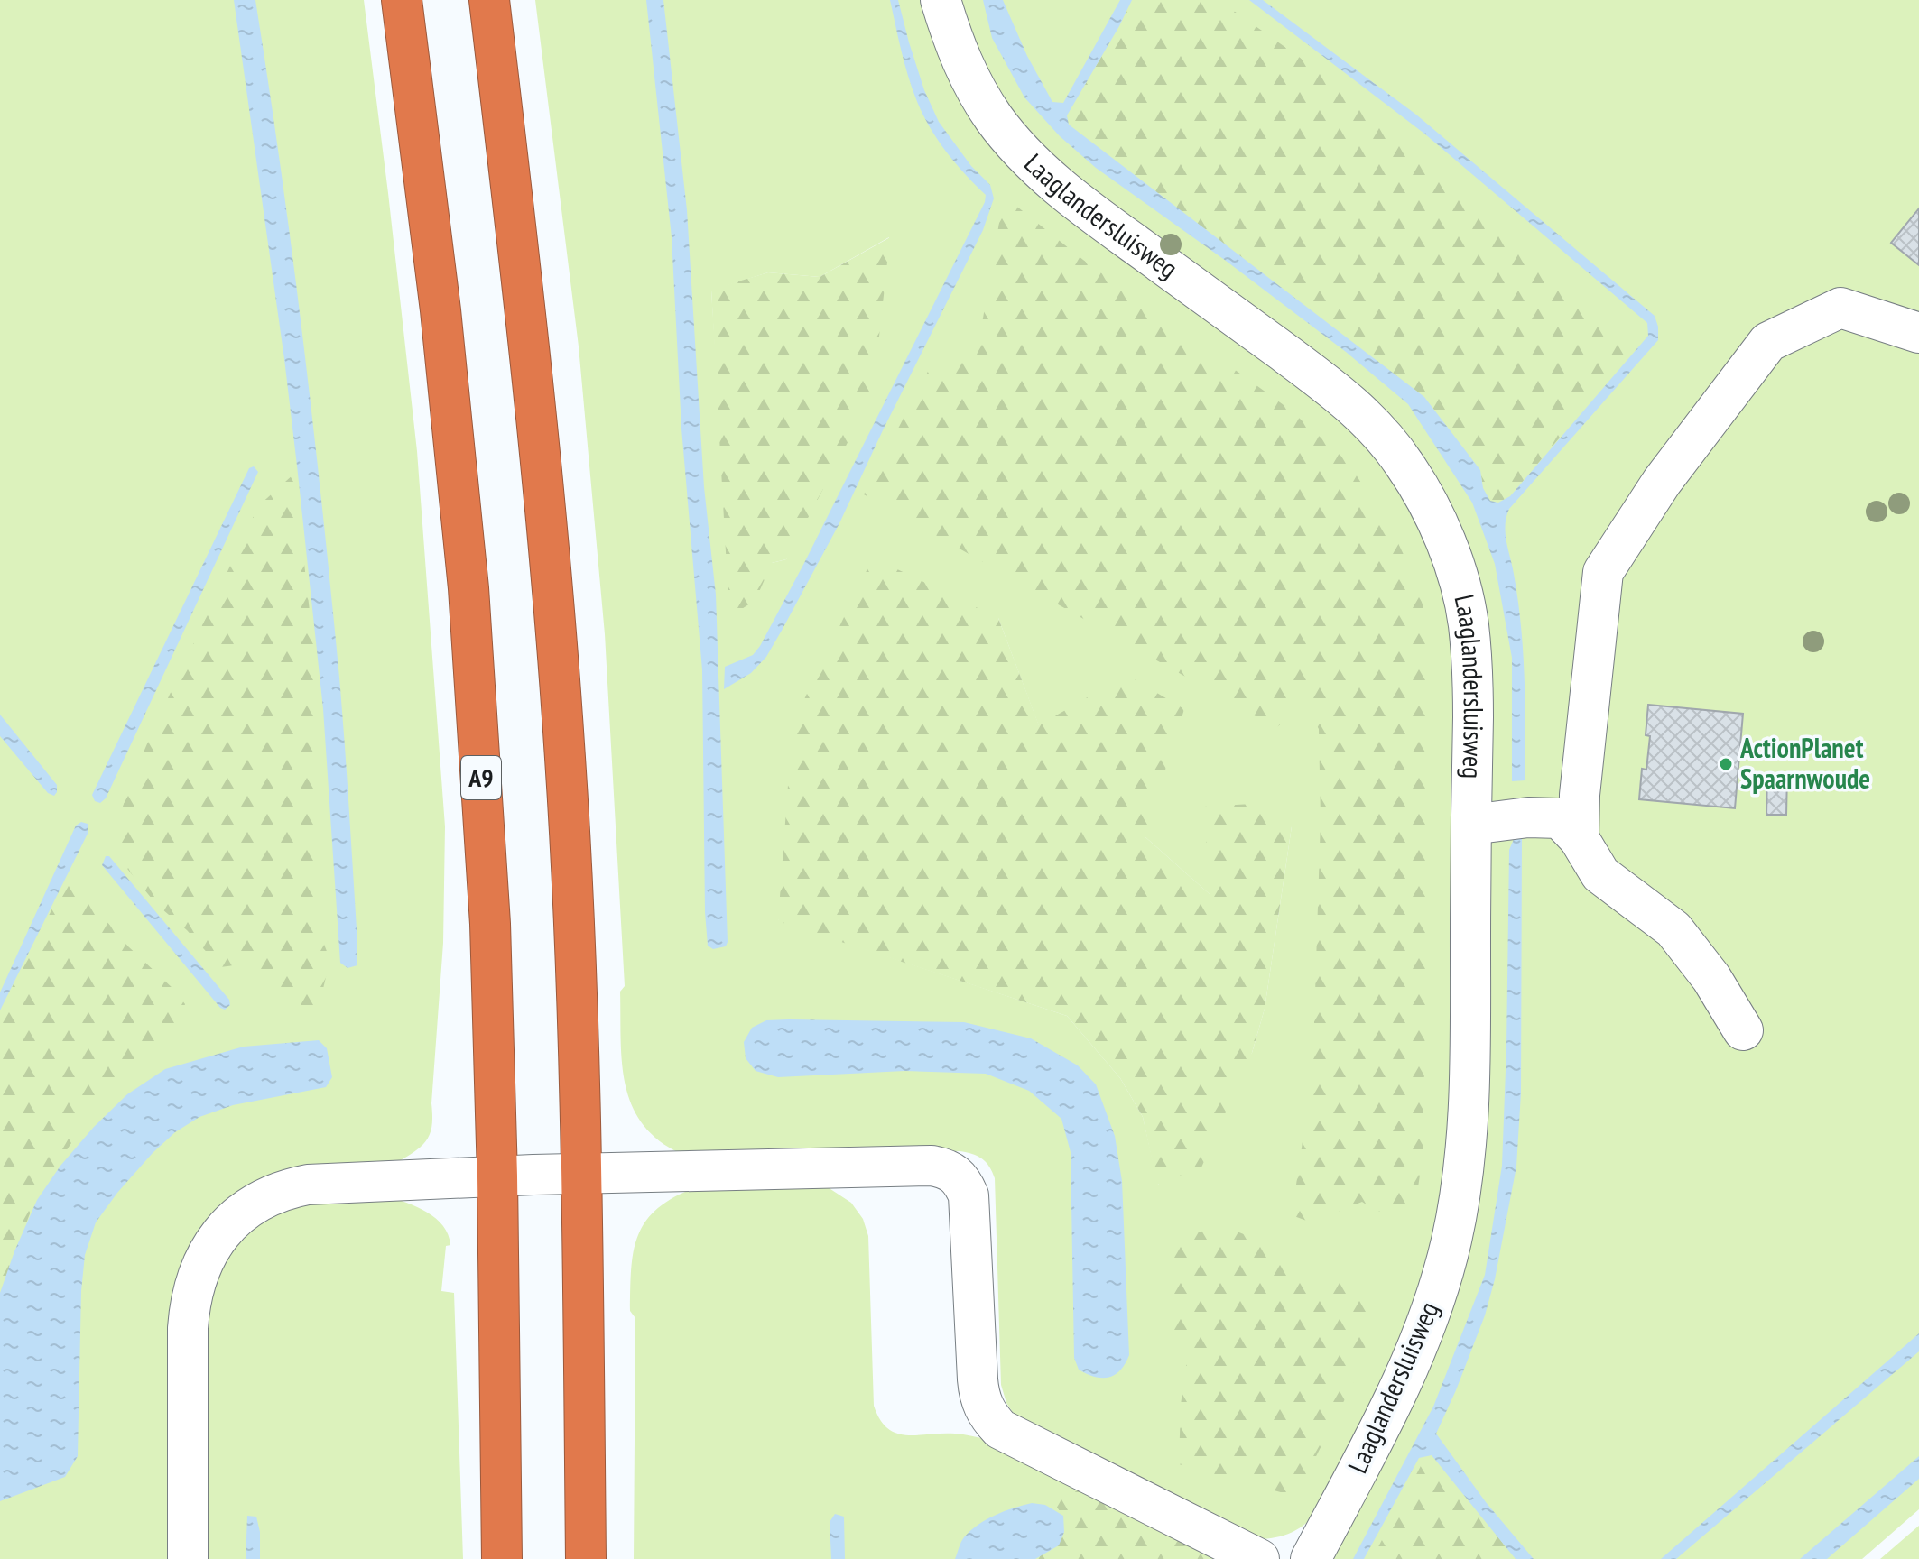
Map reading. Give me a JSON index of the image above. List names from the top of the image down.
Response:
{
  "streets": {
    "highway": ["A9"],
    "street": ["Laaglandersluisweg"]
  },
  "places": ["ActionPlanet Spaarnwoude"]
}
